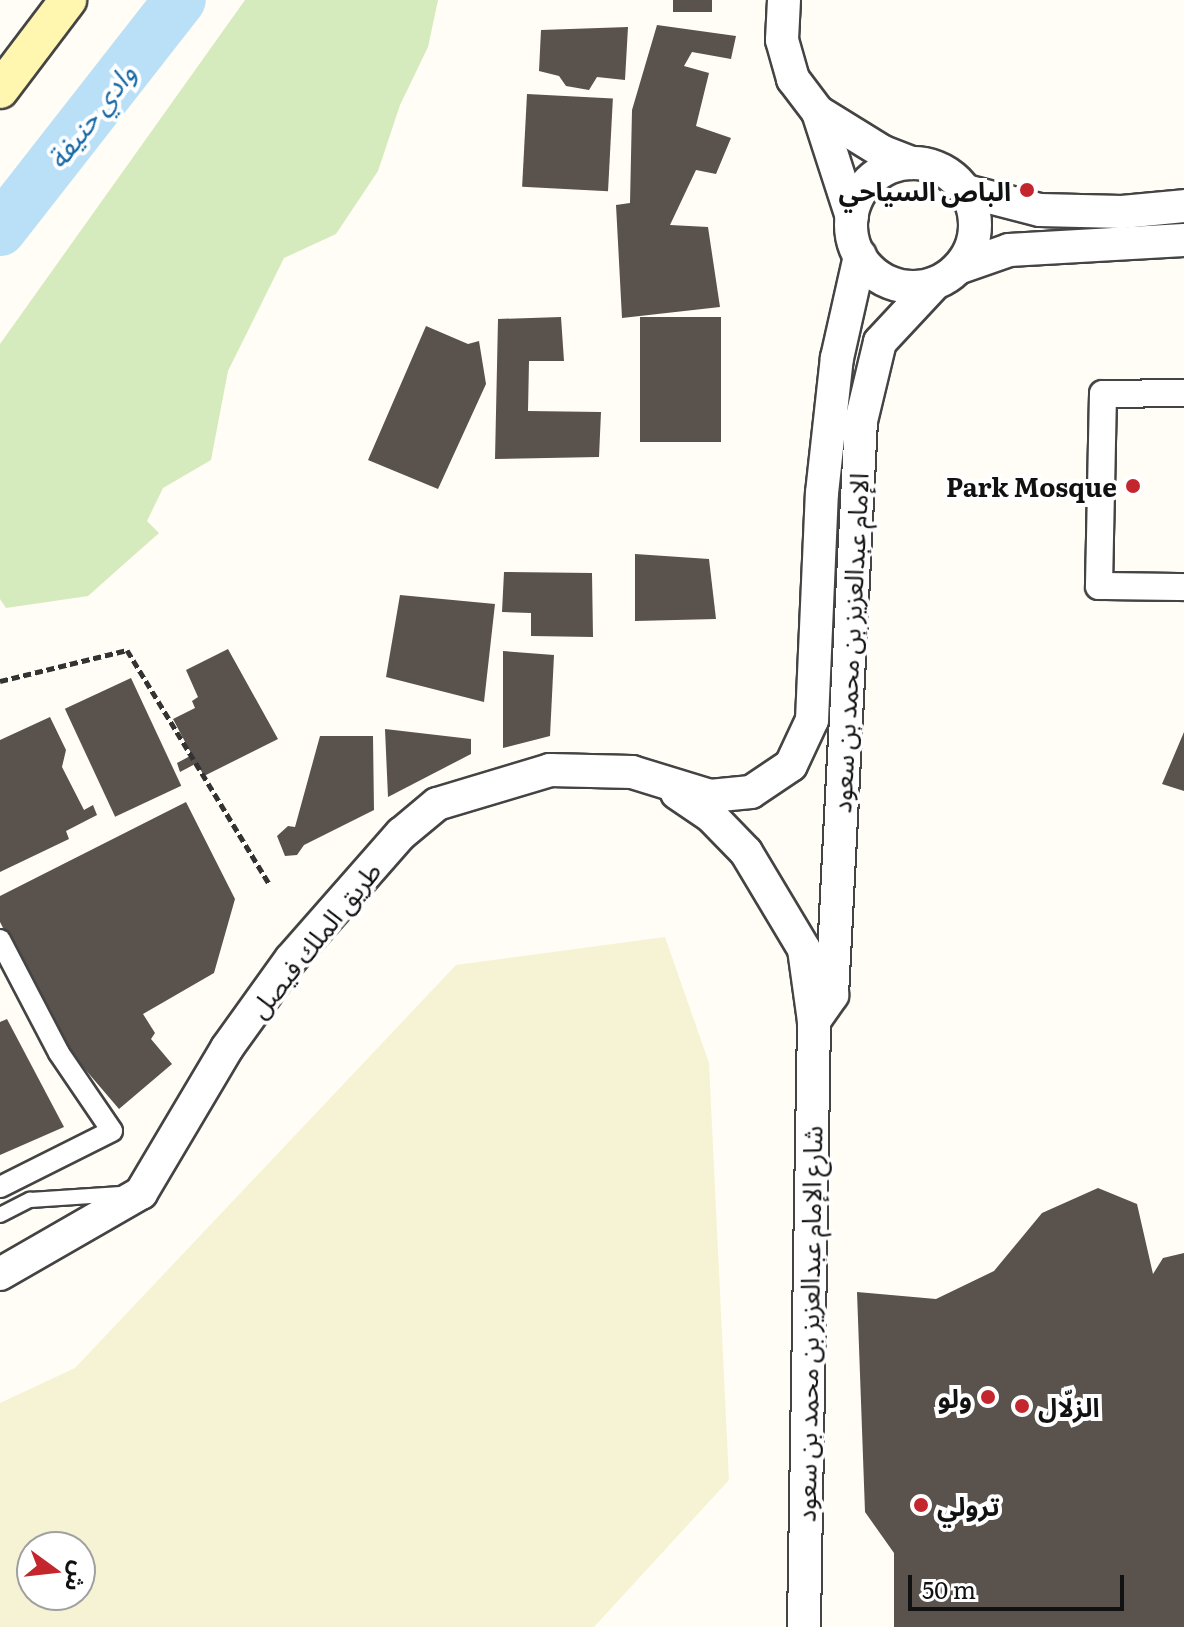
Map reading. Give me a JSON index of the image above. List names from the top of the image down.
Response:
{
  "streets": {
    "street": ["الإمام عبدالعزيز بن محمد بن سعود", "طريق الملك فيصل", "شارع الإمام عبدالعزيز بن محمد بن سعود"]
  },
  "crossings": [
    ["الإمام عبدالعزيز بن محمد بن سعود", "طريق الملك فيصل"],
    ["الإمام عبدالعزيز بن محمد بن سعود", "شارع الإمام عبدالعزيز بن محمد بن سعود"],
    ["طريق الملك فيصل", "شارع الإمام عبدالعزيز بن محمد بن سعود"]
  ],
  "water": ["وادي حنيفة"],
  "places": [
    "الباص السياحي",
    "Park Mosque",
    "ولو",
    "الزلّال",
    "ترولي"
  ],
  "scale_bar": "50 m",
  "north": "right"
}
